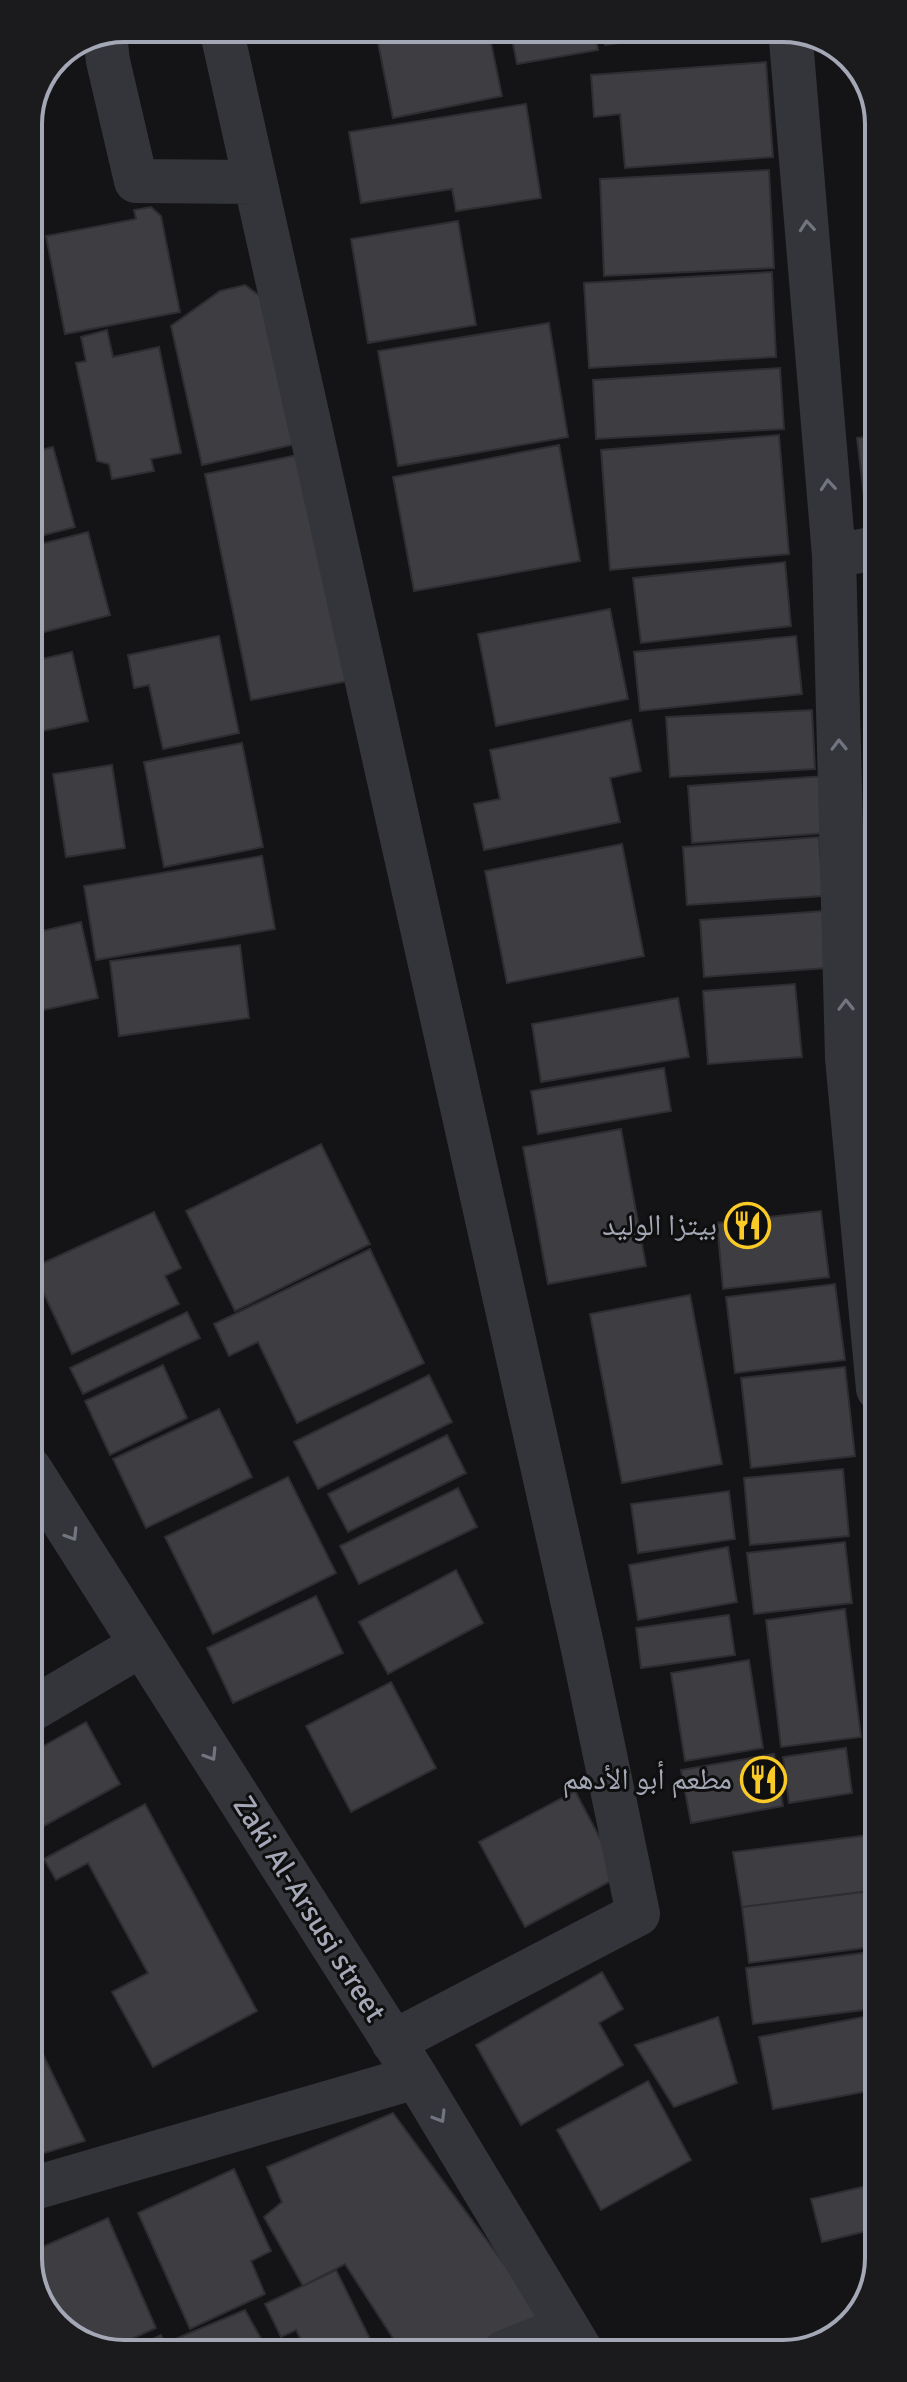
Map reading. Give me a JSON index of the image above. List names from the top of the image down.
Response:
{
  "streets": {
    "street": ["Zaki Al-Arsusi street"]
  },
  "one_way": ["Zaki Al-Arsusi street"],
  "places": {
    "restaurant": ["بيتزا الوليد", "مطعم أبو الأدهم"]
  }
}
